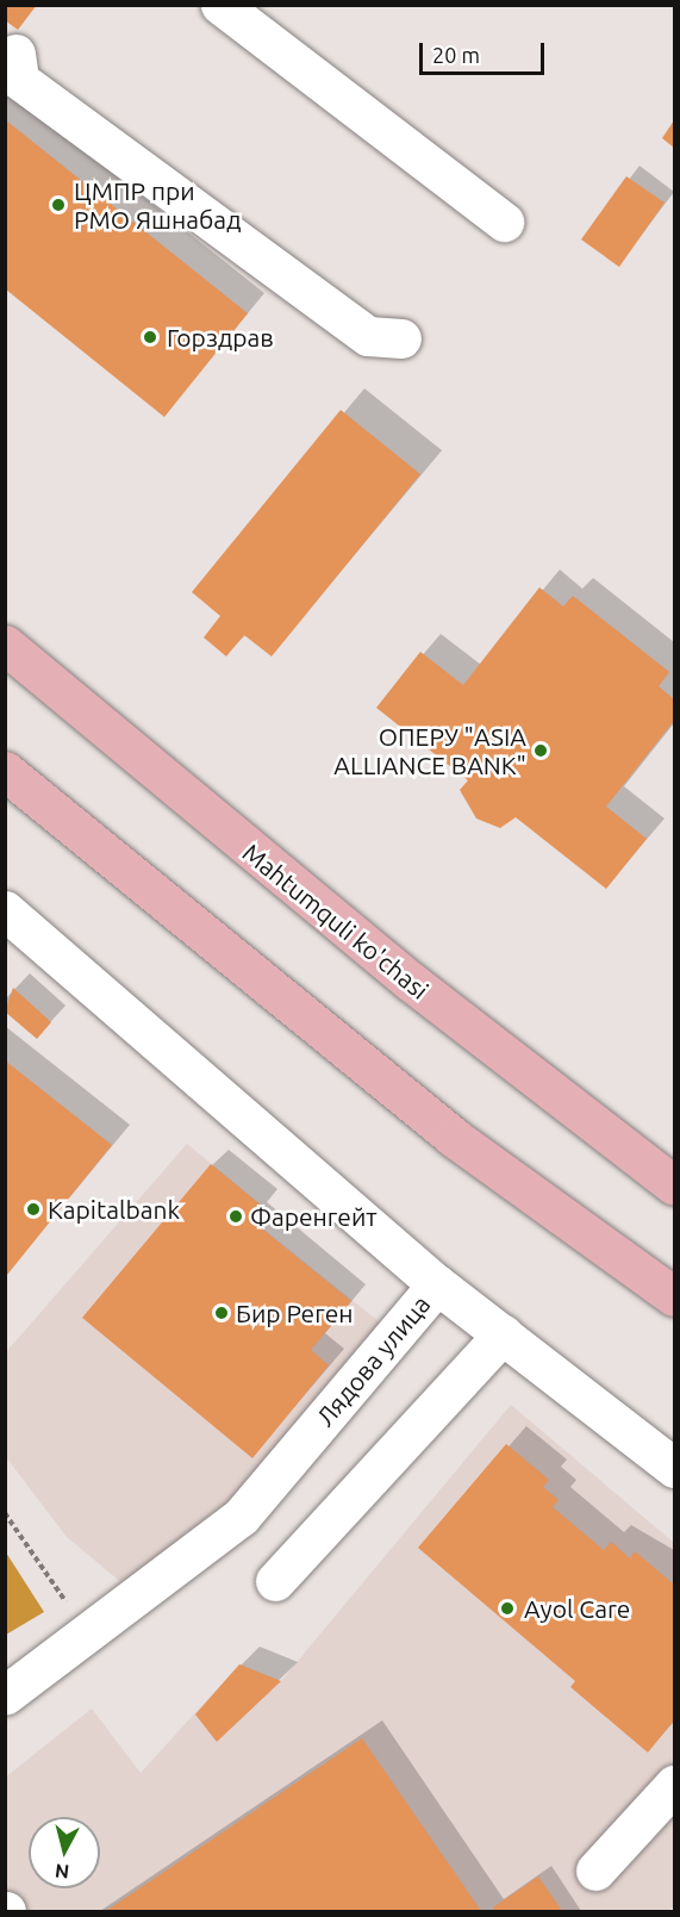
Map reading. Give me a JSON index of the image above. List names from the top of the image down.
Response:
{
  "streets": {
    "main road": ["Mahtumquli ko'chasi"],
    "lane": ["Лядова улица"]
  },
  "places": [
    "ЦМПР при РМО Яшнабад",
    "Горздрав",
    "ОПЕРУ \"ASIA ALLIANCE BANK\"",
    "Kapitalbank",
    "Фаренгейт",
    "Бир Реген",
    "Ayol Care"
  ],
  "scale_bar": "20 m",
  "north": "bottom"
}
